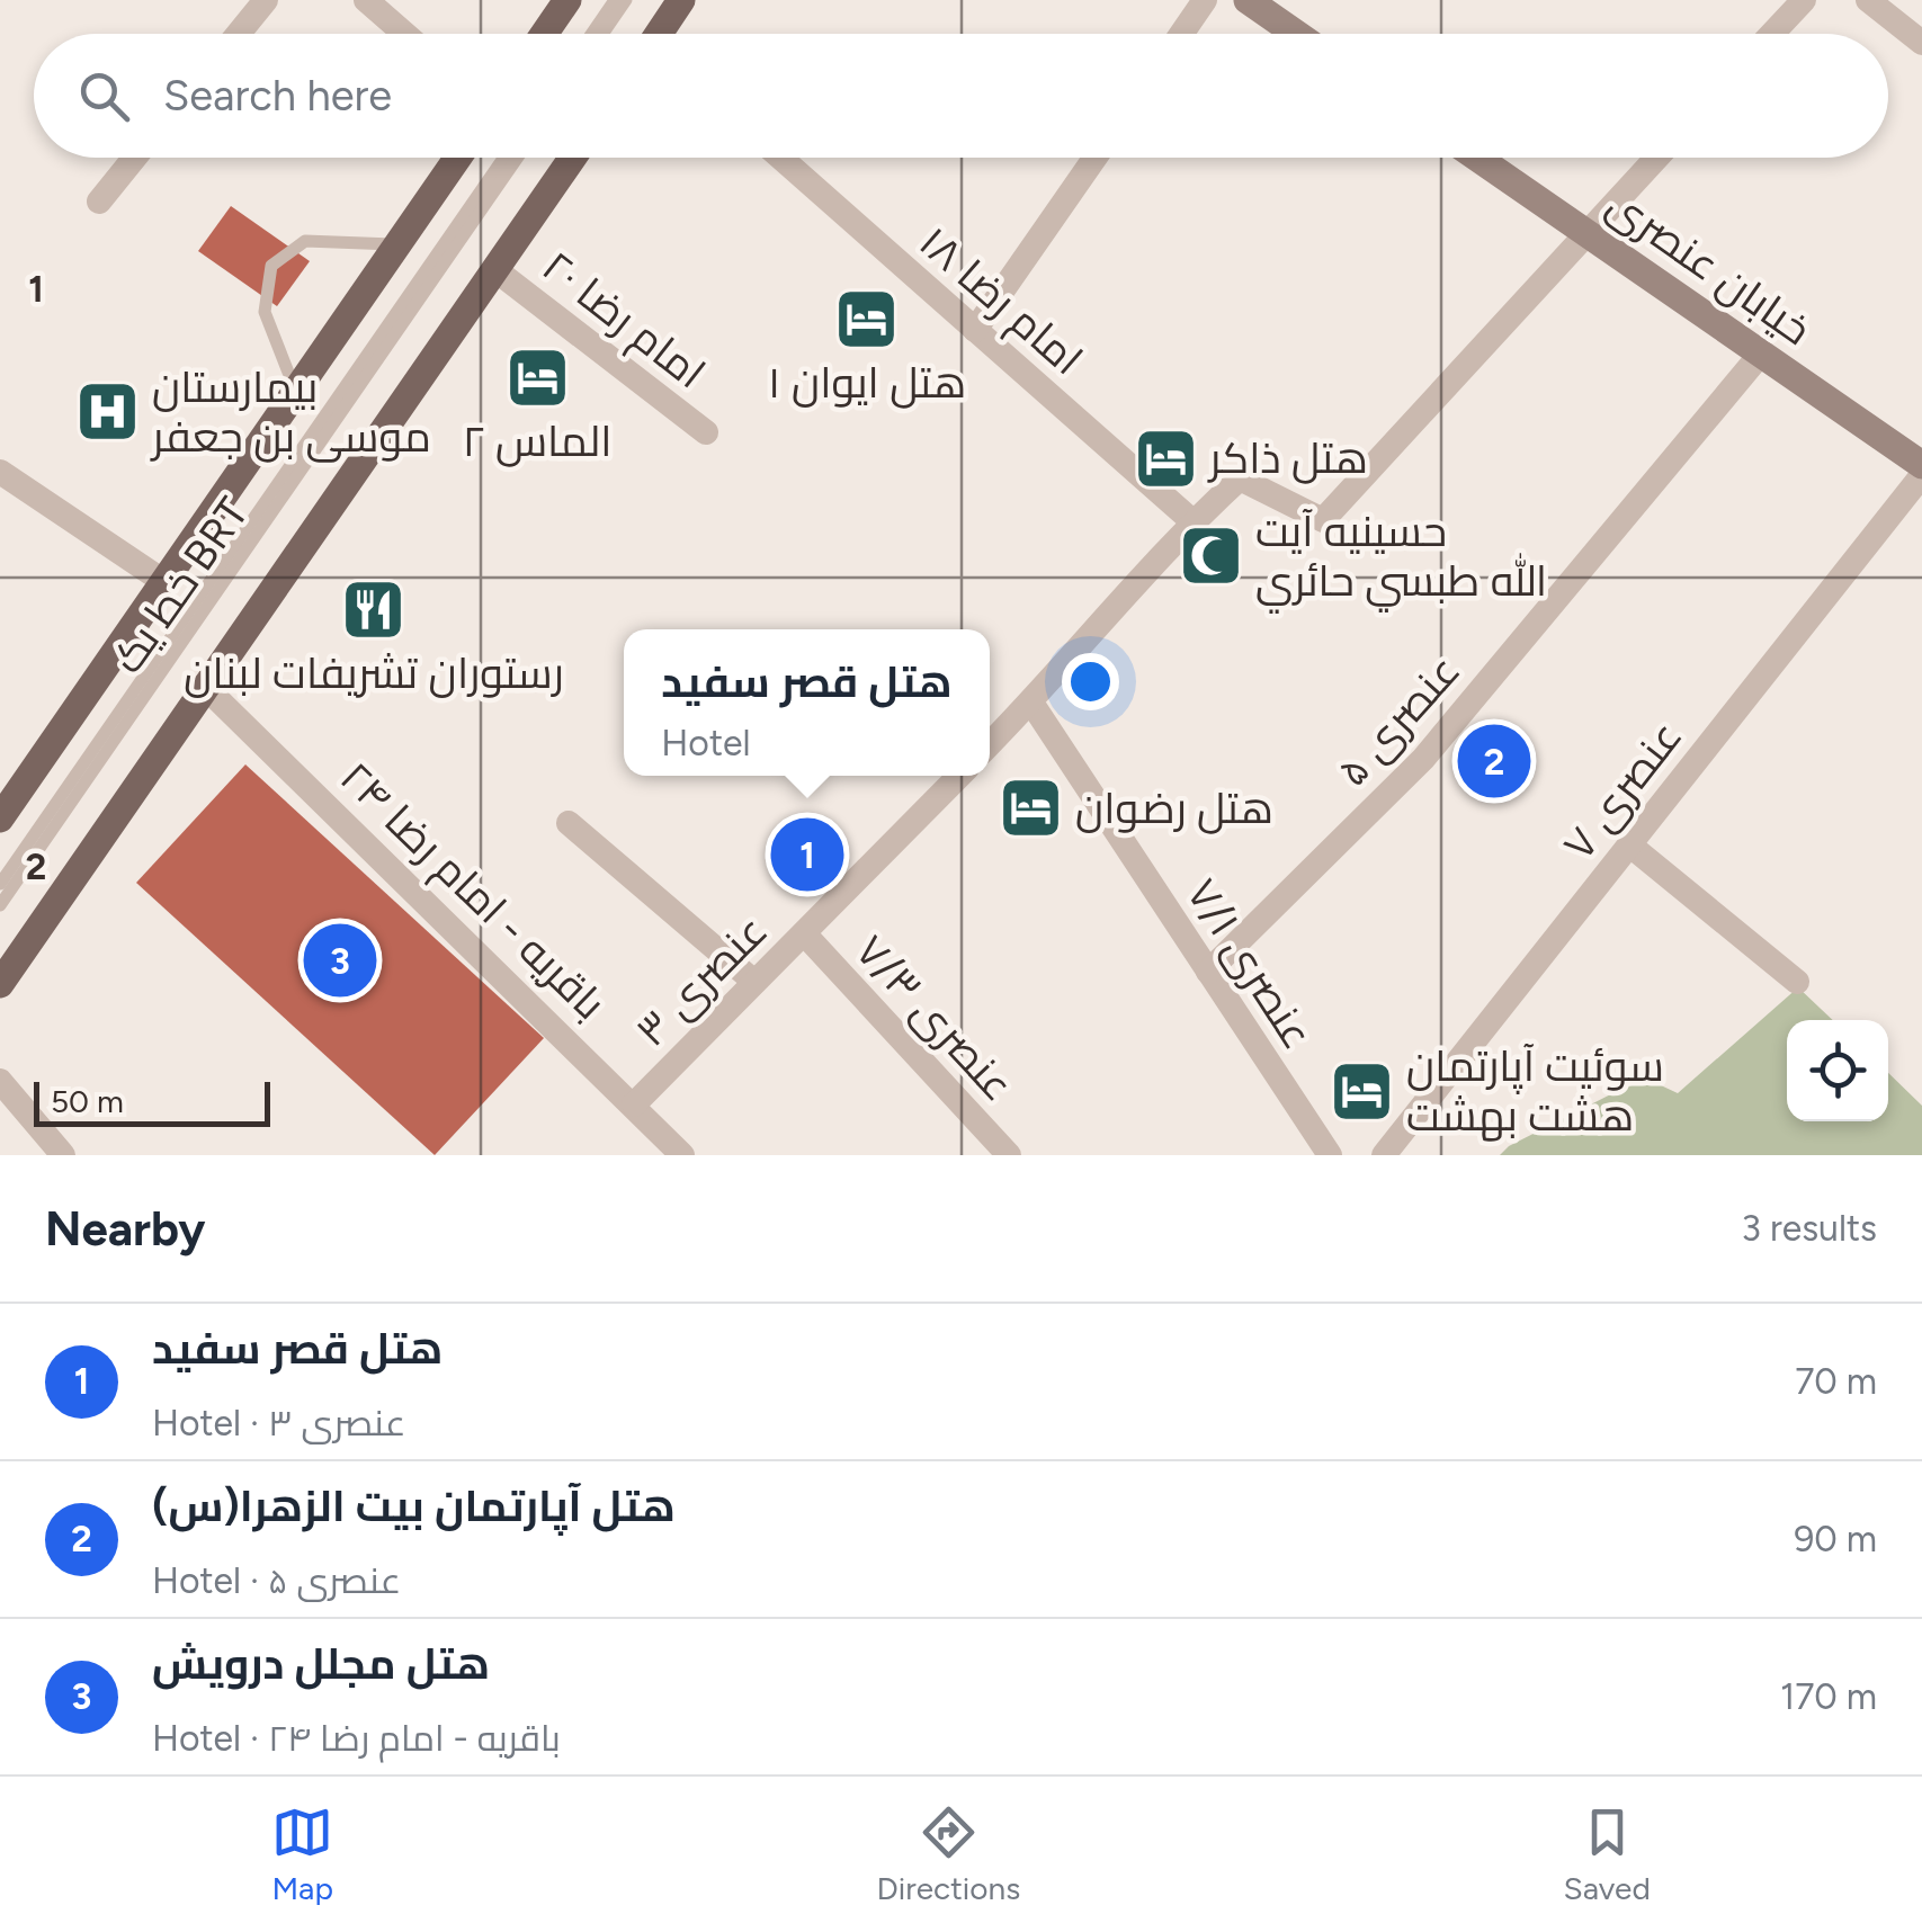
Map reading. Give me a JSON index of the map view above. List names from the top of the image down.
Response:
{
  "streets": {
    "street": [
      "خیابان عنصری",
      "امام رضا ۱۸",
      "امام رضا ۲۰",
      "عنصری ۵",
      "عنصری ۷",
      "باقریه - امام رضا ۲۴",
      "عنصری ۷/۱",
      "عنصری ۳",
      "عنصری ۷/۳"
    ],
    "lane": ["خط یک BRT"]
  },
  "crossings": [
    ["خیابان عنصری", "عنصری ۵"],
    ["عنصری ۵", "عنصری ۷/۱"],
    ["باقریه - امام رضا ۲۴", "عنصری ۳"],
    ["عنصری ۳", "عنصری ۷/۳"]
  ],
  "places": {
    "hotel": [
      "هتل ایوان ۱",
      "الماس ۲",
      "هتل ذاکر",
      "هتل رضوان",
      "سوئیت آپارتمان هشت بهشت"
    ],
    "hospital": ["بیمارستان موسی بن جعفر"],
    "mosque": ["حسينيه آيت الله طبسي حائري"],
    "restaurant": ["رستوران تشریفات لبنان"]
  },
  "scale_bar": "50 m",
  "page": {
    "search": "Search here",
    "popup": ["هتل قصر سفید", "Hotel"],
    "pins": ["2", "1", "3"],
    "scale": "50 m",
    "heading": ["Nearby", "3 results"],
    "list": [
      {
        "mark": "1",
        "name": "هتل قصر سفید",
        "note": "Hotel · عنصری ۳",
        "value": "70 m"
      },
      {
        "mark": "2",
        "name": "هتل آپارتمان بیت الزهرا(س)",
        "note": "Hotel · عنصری ۵",
        "value": "90 m"
      },
      {
        "mark": "3",
        "name": "هتل مجلل درویش",
        "note": "Hotel · باقریه - امام رضا ۲۴",
        "value": "170 m"
      }
    ],
    "nav": ["Map", "Directions", "Saved"]
  },
  "grid": {
    "rows": ["1", "2"]
  }
}
